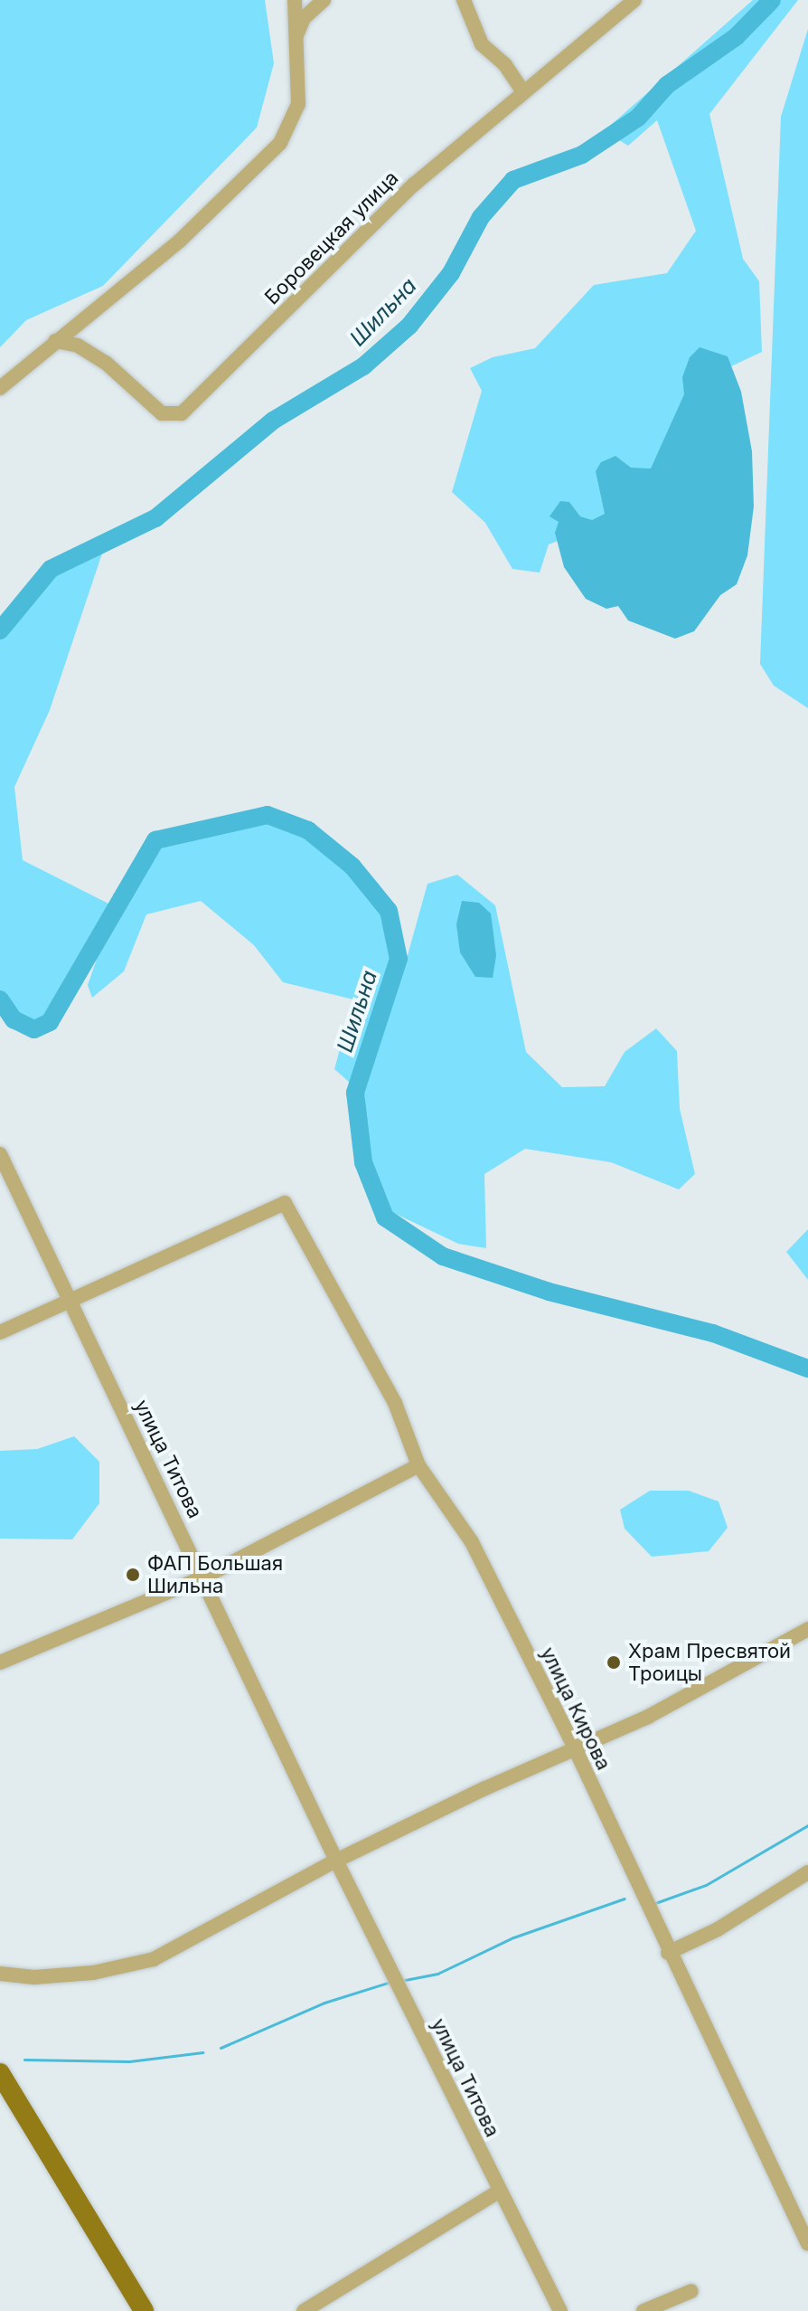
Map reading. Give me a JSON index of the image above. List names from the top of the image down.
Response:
{
  "streets": {
    "street": ["Боровецкая улица", "улица Титова", "улица Кирова"]
  },
  "crossings": [
    ["улица Титова", "улица Кирова"]
  ],
  "water": ["Шильна"],
  "places": ["ФАП Большая Шильна", "Храм Пресвятой Троицы"]
}
